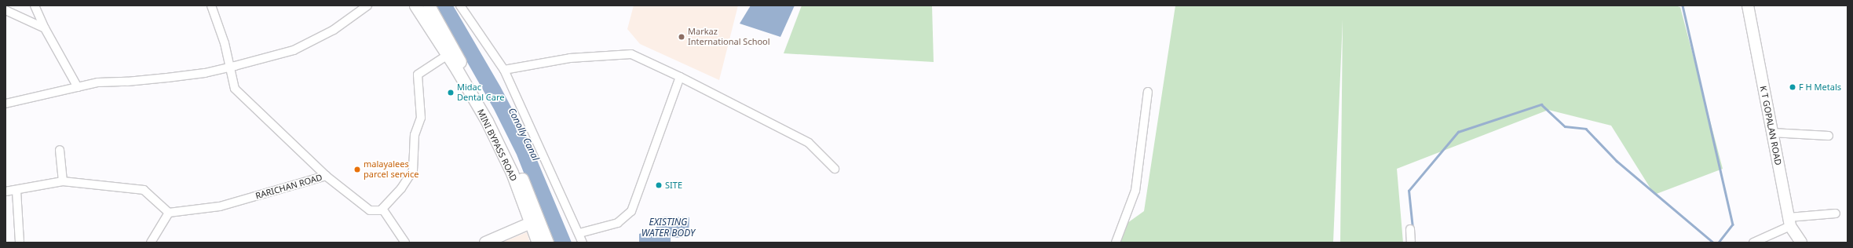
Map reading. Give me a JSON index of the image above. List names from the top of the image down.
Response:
{
  "streets": {
    "main road": ["MINI BYPASS ROAD"],
    "street": ["K T GOPALAN ROAD", "RARICHAN ROAD"]
  },
  "water": ["Conolly Canal", "EXISTING WATER BODY"],
  "places": [
    "Markaz International School",
    "F H Metals",
    "Midac Dental Care",
    "malayalees parcel service",
    "SITE"
  ]
}
